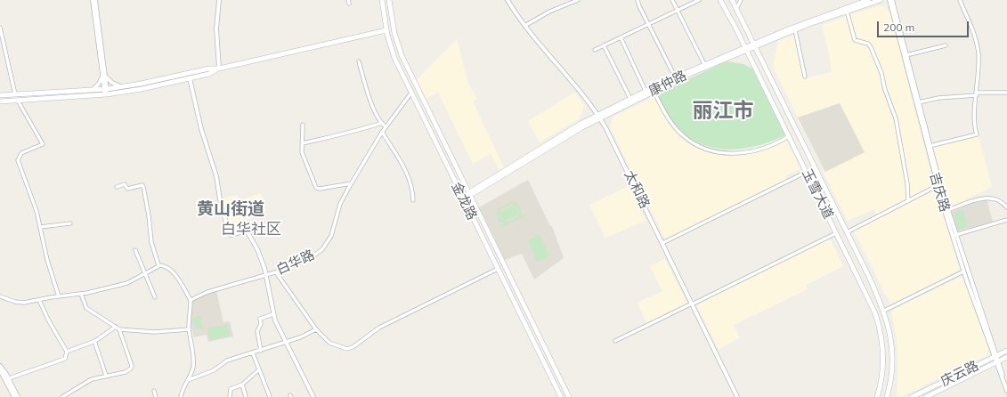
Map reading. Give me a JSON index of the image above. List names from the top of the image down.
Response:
{
  "streets": {
    "main road": [
      "康仲路",
      "玉雪大道",
      "金龙路",
      "庆云路"
    ],
    "street": ["太和路", "吉庆路", "白华路"]
  },
  "crossings": [
    ["康仲路", "太和路"],
    ["康仲路", "玉雪大道"],
    ["康仲路", "金龙路"],
    ["吉庆路", "庆云路"],
    ["金龙路", "白华路"]
  ],
  "districts": ["丽江市", "黄山街道", "白华社区"],
  "scale_bar": "200 m"
}
